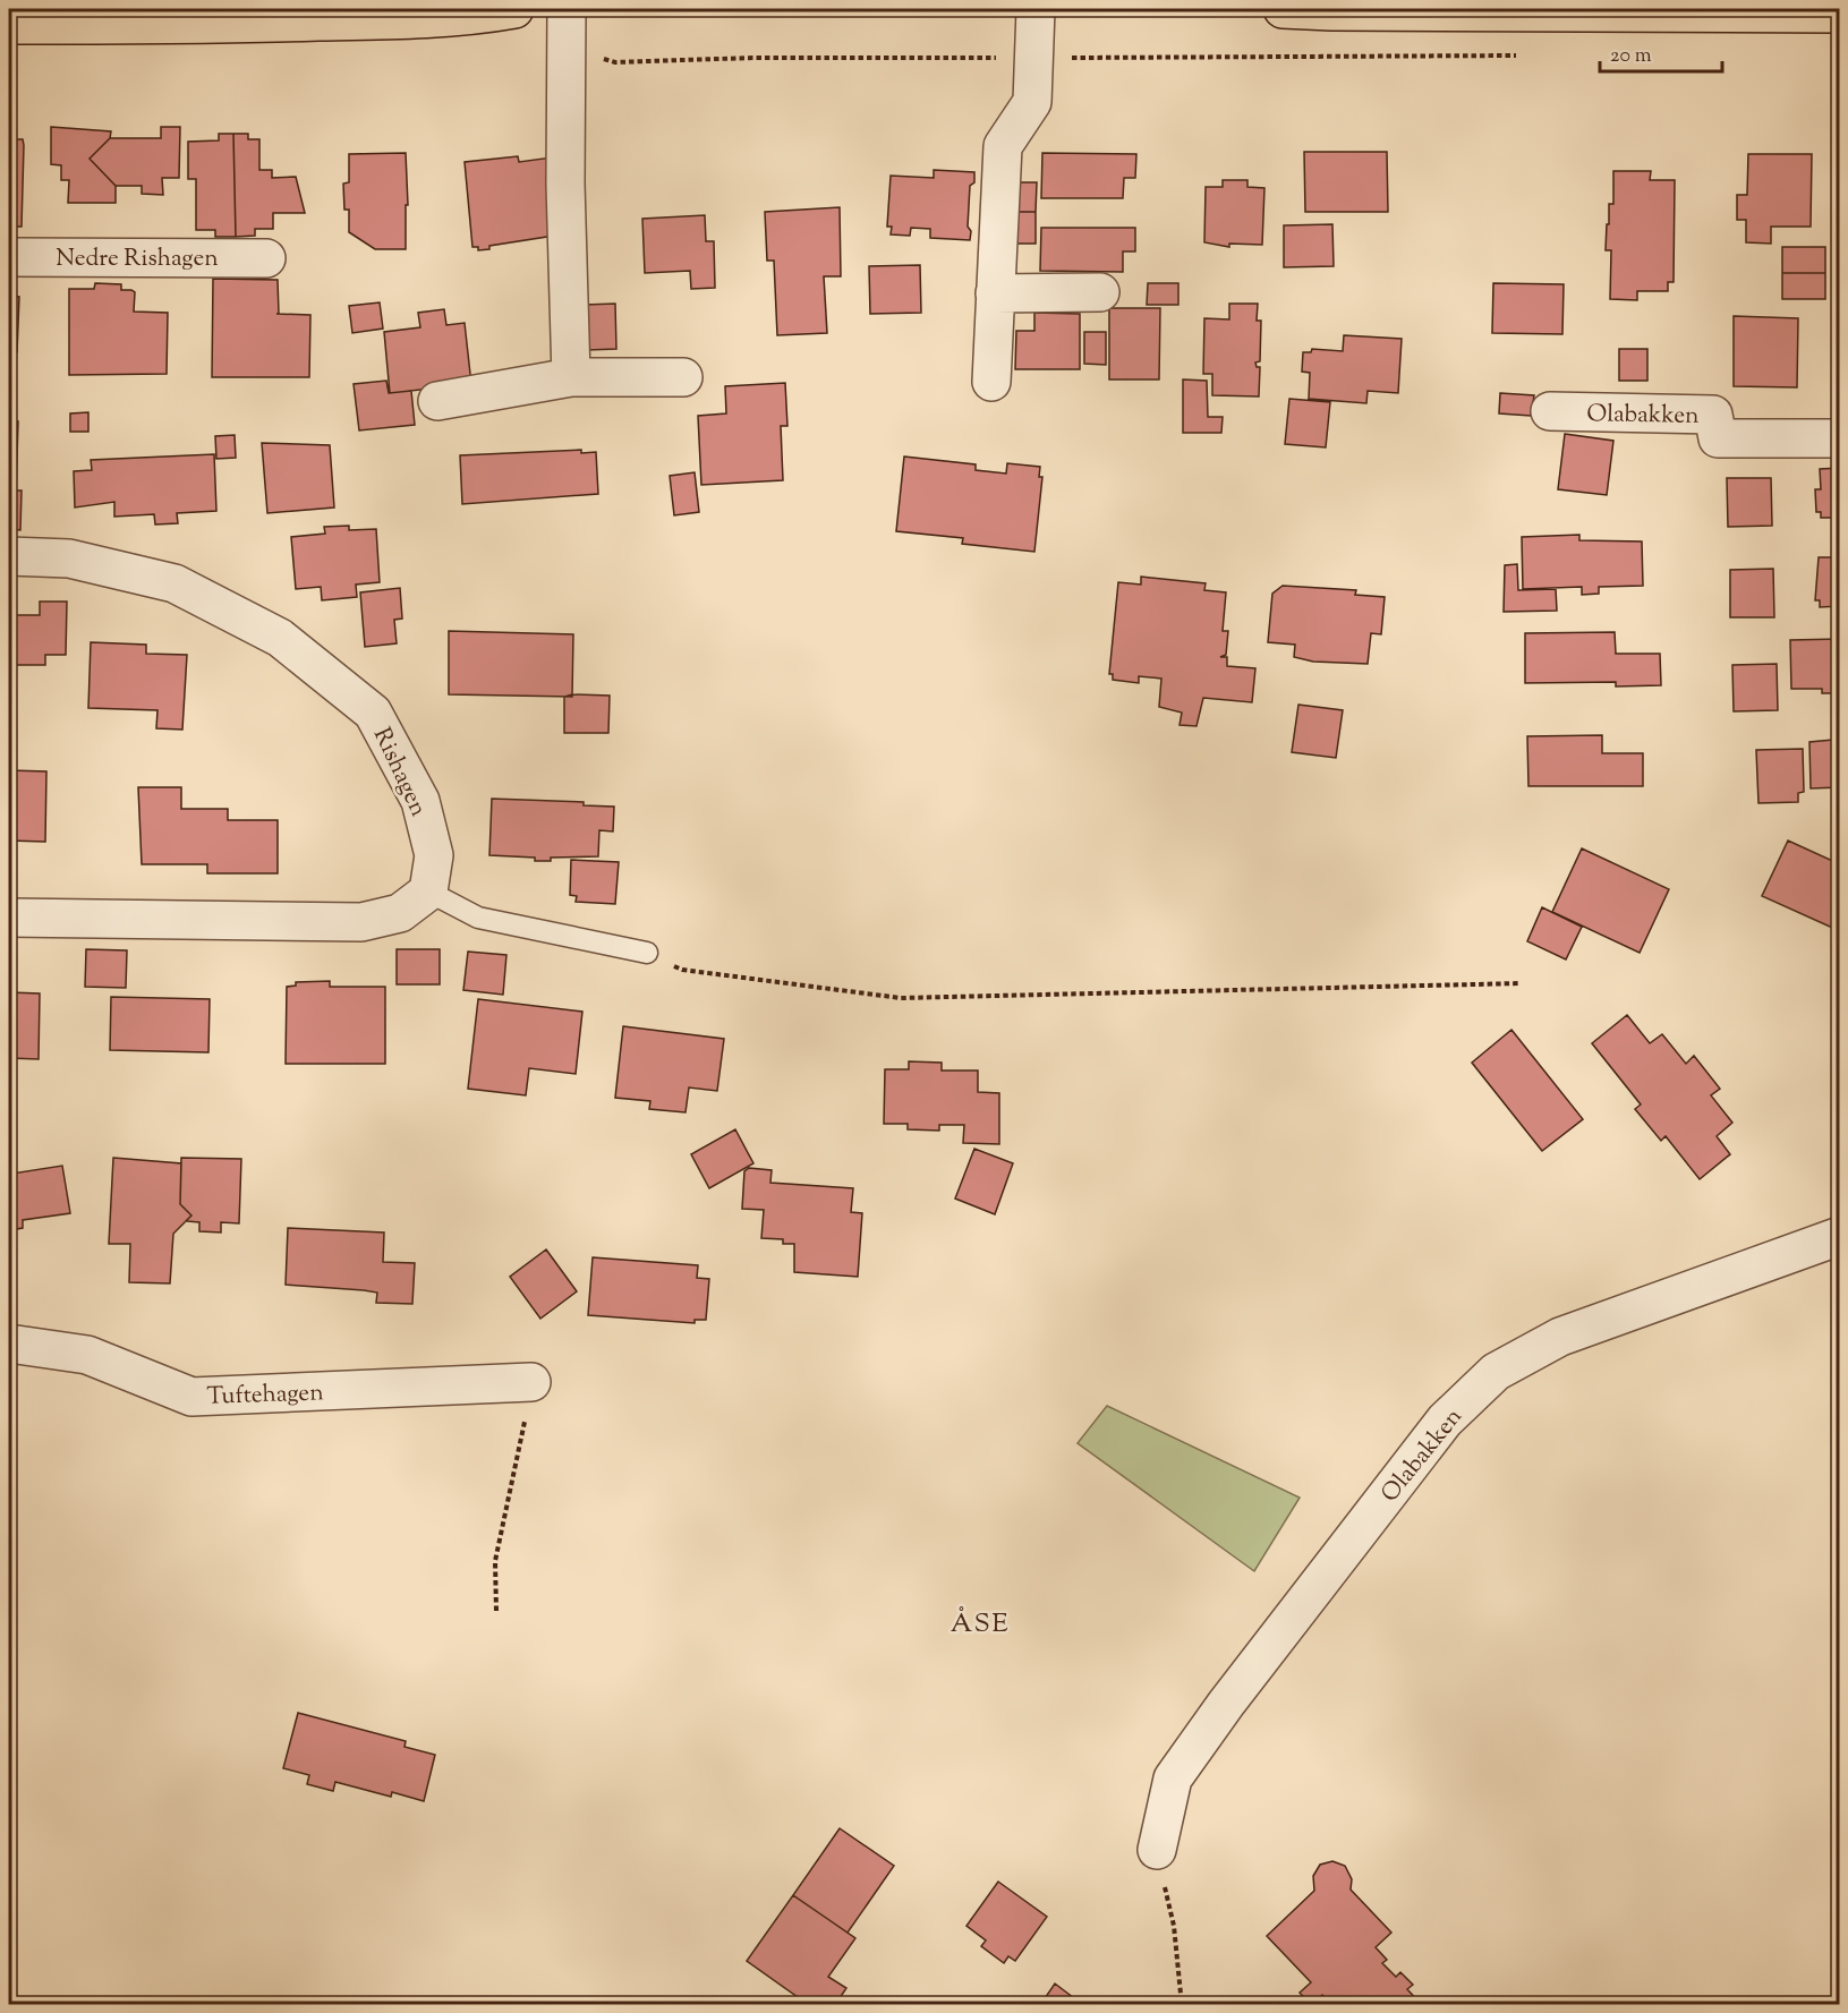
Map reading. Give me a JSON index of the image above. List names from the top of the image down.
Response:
{
  "streets": {
    "street": [
      "Nedre Rishagen",
      "Olabakken",
      "Rishagen",
      "Tuftehagen"
    ]
  },
  "districts": ["ÅSE"],
  "scale_bar": "20 m"
}
